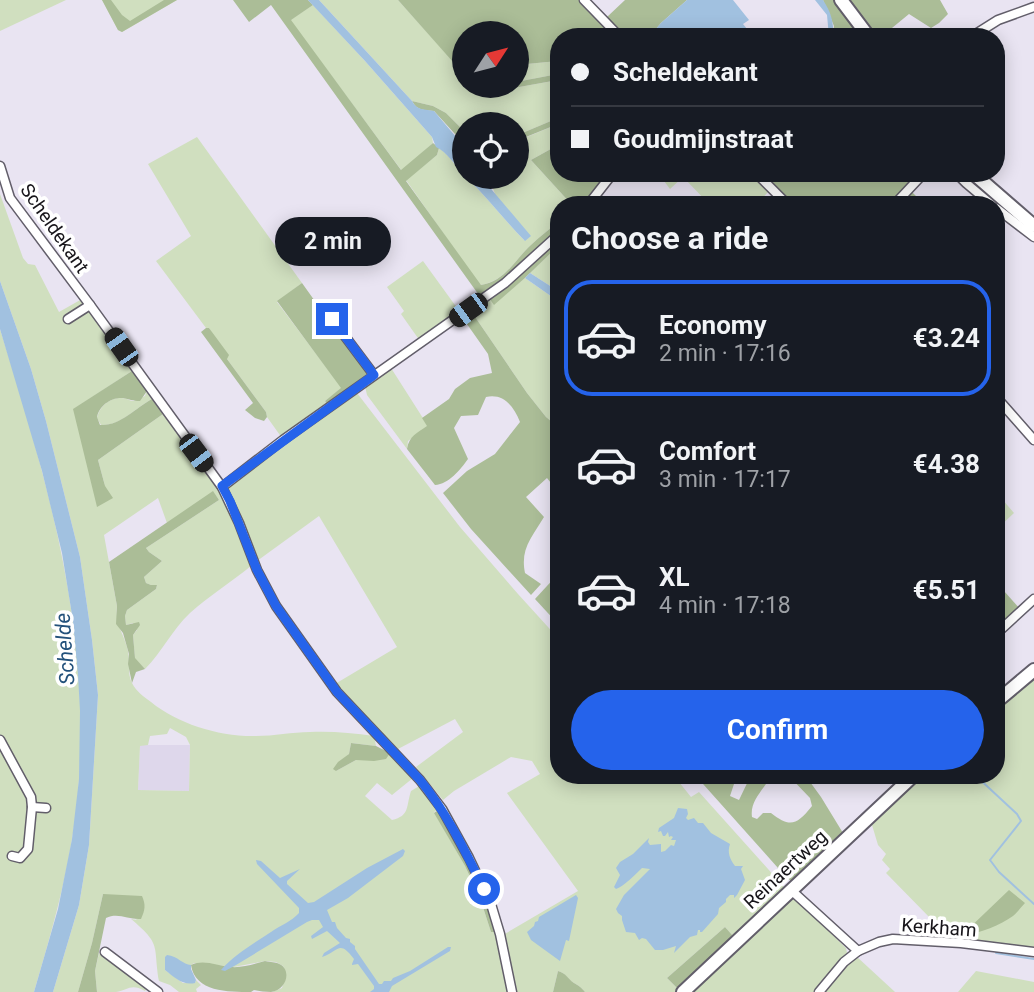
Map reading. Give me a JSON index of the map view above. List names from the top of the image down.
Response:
{
  "streets": {
    "main road": ["Reinaertweg"],
    "street": ["Scheldekant", "Kerkham"]
  },
  "water": ["Schelde"],
  "north": "top right",
  "page": {
    "banner": ["Scheldekant", "Goudmijnstraat"],
    "heading": "Choose a ride",
    "bubble": "2 min",
    "list": [
      {
        "name": "Economy",
        "note": "2 min · 17:16",
        "value": "€3.24"
      },
      {
        "name": "Comfort",
        "note": "3 min · 17:17",
        "value": "€4.38"
      },
      {
        "name": "XL",
        "note": "4 min · 17:18",
        "value": "€5.51"
      }
    ],
    "buttons": "Confirm"
  }
}
